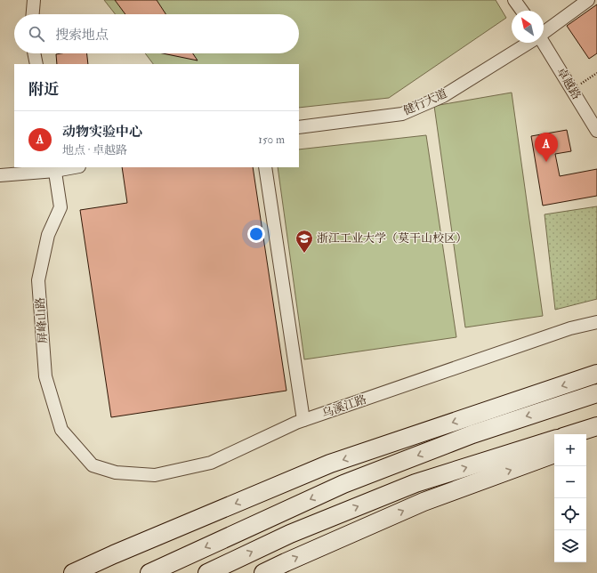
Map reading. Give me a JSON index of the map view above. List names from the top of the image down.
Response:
{
  "streets": {
    "street": [
      "卓越路",
      "健行大道",
      "屏峰山路",
      "乌溪江路"
    ]
  },
  "crossings": [
    ["屏峰山路", "乌溪江路"]
  ],
  "places": {
    "school or university": ["浙江工业大学（莫干山校区）"]
  },
  "north": "top left",
  "page": {
    "search": "搜索地点",
    "heading": "附近",
    "list": [
      {
        "mark": "A",
        "name": "动物实验中心",
        "note": "地点 · 卓越路",
        "value": "150 m"
      }
    ],
    "pins": "A",
    "map_buttons": ["+", "−"]
  }
}
